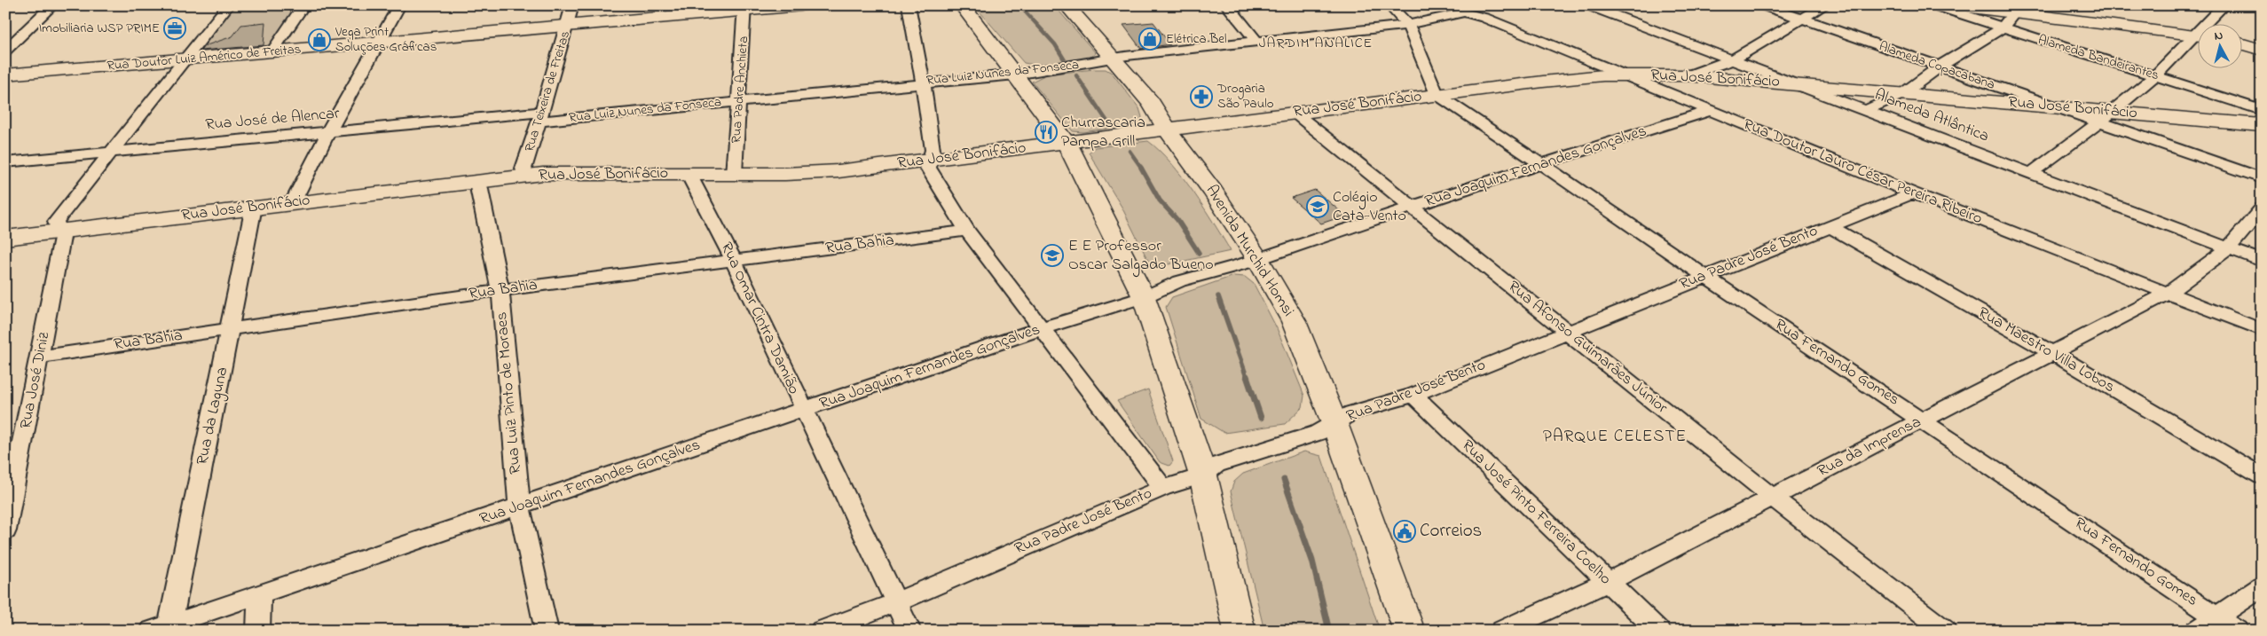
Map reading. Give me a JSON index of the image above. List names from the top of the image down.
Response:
{
  "streets": {
    "street": [
      "Rua Doutor Luiz Américo de Freitas",
      "Alameda Bandeirantes",
      "Alameda Copacabana",
      "Rua Luiz Nunes da Fonseca",
      "Rua José Bonifácio",
      "Rua Padre Anchieta",
      "Rua Teixeira de Freitas",
      "Alameda Atlântica",
      "Rua José de Alencar",
      "Rua Joaquim Fernandes Gonçalves",
      "Rua Doutor Lauro César Pereira Ribeiro",
      "Rua Bahia",
      "Avenida Murchid Homsi",
      "Rua Padre José Bento",
      "Rua Omar Cintra Damião",
      "Rua Afonso Guimarães Júnior",
      "Rua Maestro Villa Lobos",
      "Rua Fernando Gomes",
      "Rua José Diniz",
      "Rua Luiz Pinto de Moraes",
      "Rua da Laguna",
      "Rua da Imprensa",
      "Rua José Pinto Ferreira Coelho"
    ]
  },
  "crossings": [
    ["Rua Doutor Luiz Américo de Freitas", "Rua Padre Anchieta"],
    ["Rua Doutor Luiz Américo de Freitas", "Rua Teixeira de Freitas"],
    ["Alameda Copacabana", "Rua José Bonifácio"],
    ["Rua Luiz Nunes da Fonseca", "Rua Padre Anchieta"],
    ["Rua Luiz Nunes da Fonseca", "Rua Teixeira de Freitas"],
    ["Rua Luiz Nunes da Fonseca", "Rua José de Alencar"],
    ["Rua Luiz Nunes da Fonseca", "Rua Doutor Lauro César Pereira Ribeiro"],
    ["Rua Luiz Nunes da Fonseca", "Avenida Murchid Homsi"],
    ["Rua José Bonifácio", "Rua Padre Anchieta"],
    ["Rua José Bonifácio", "Rua Teixeira de Freitas"],
    ["Rua José Bonifácio", "Alameda Atlântica"],
    ["Rua José Bonifácio", "Rua Doutor Lauro César Pereira Ribeiro"],
    ["Rua José Bonifácio", "Avenida Murchid Homsi"],
    ["Rua José Bonifácio", "Rua Omar Cintra Damião"],
    ["Rua José Bonifácio", "Rua Afonso Guimarães Júnior"],
    ["Rua José Bonifácio", "Rua Fernando Gomes"],
    ["Rua José Bonifácio", "Rua José Diniz"],
    ["Rua José Bonifácio", "Rua Luiz Pinto de Moraes"],
    ["Rua José Bonifácio", "Rua da Laguna"],
    ["Rua Teixeira de Freitas", "Rua José de Alencar"],
    ["Alameda Atlântica", "Rua da Imprensa"],
    ["Rua José de Alencar", "Rua José Diniz"],
    ["Rua Joaquim Fernandes Gonçalves", "Rua Doutor Lauro César Pereira Ribeiro"],
    ["Rua Joaquim Fernandes Gonçalves", "Avenida Murchid Homsi"],
    ["Rua Joaquim Fernandes Gonçalves", "Rua Omar Cintra Damião"],
    ["Rua Joaquim Fernandes Gonçalves", "Rua Afonso Guimarães Júnior"],
    ["Rua Joaquim Fernandes Gonçalves", "Rua Fernando Gomes"],
    ["Rua Joaquim Fernandes Gonçalves", "Rua Luiz Pinto de Moraes"],
    ["Rua Joaquim Fernandes Gonçalves", "Rua da Laguna"],
    ["Rua Doutor Lauro César Pereira Ribeiro", "Rua Padre José Bento"],
    ["Rua Doutor Lauro César Pereira Ribeiro", "Rua da Imprensa"],
    ["Rua Bahia", "Rua Omar Cintra Damião"],
    ["Rua Bahia", "Rua José Diniz"],
    ["Rua Bahia", "Rua Luiz Pinto de Moraes"],
    ["Rua Bahia", "Rua da Laguna"],
    ["Avenida Murchid Homsi", "Rua Padre José Bento"],
    ["Rua Padre José Bento", "Rua Omar Cintra Damião"],
    ["Rua Padre José Bento", "Rua Afonso Guimarães Júnior"],
    ["Rua Padre José Bento", "Rua Maestro Villa Lobos"],
    ["Rua Padre José Bento", "Rua Fernando Gomes"],
    ["Rua Padre José Bento", "Rua José Pinto Ferreira Coelho"],
    ["Rua Afonso Guimarães Júnior", "Rua da Imprensa"],
    ["Rua Maestro Villa Lobos", "Rua da Imprensa"],
    ["Rua Fernando Gomes", "Rua da Imprensa"],
    ["Rua da Imprensa", "Rua José Pinto Ferreira Coelho"]
  ],
  "districts": ["JARDIM ANALICE", "PARQUE CELESTE"],
  "places": {
    "office": ["Imobiliaria WSP PRIME"],
    "shop": ["Elétrica Bel", "Vega Print Soluções Gráficas"],
    "pharmacy": ["Drogaria São Paulo"],
    "restaurant": ["Churrascaria Pampa Grill"],
    "school or university": ["Colégio Cata-Vento", "E E Professor Oscar Salgado Bueno"],
    "public building": ["Correios"]
  },
  "north": "top"
}
